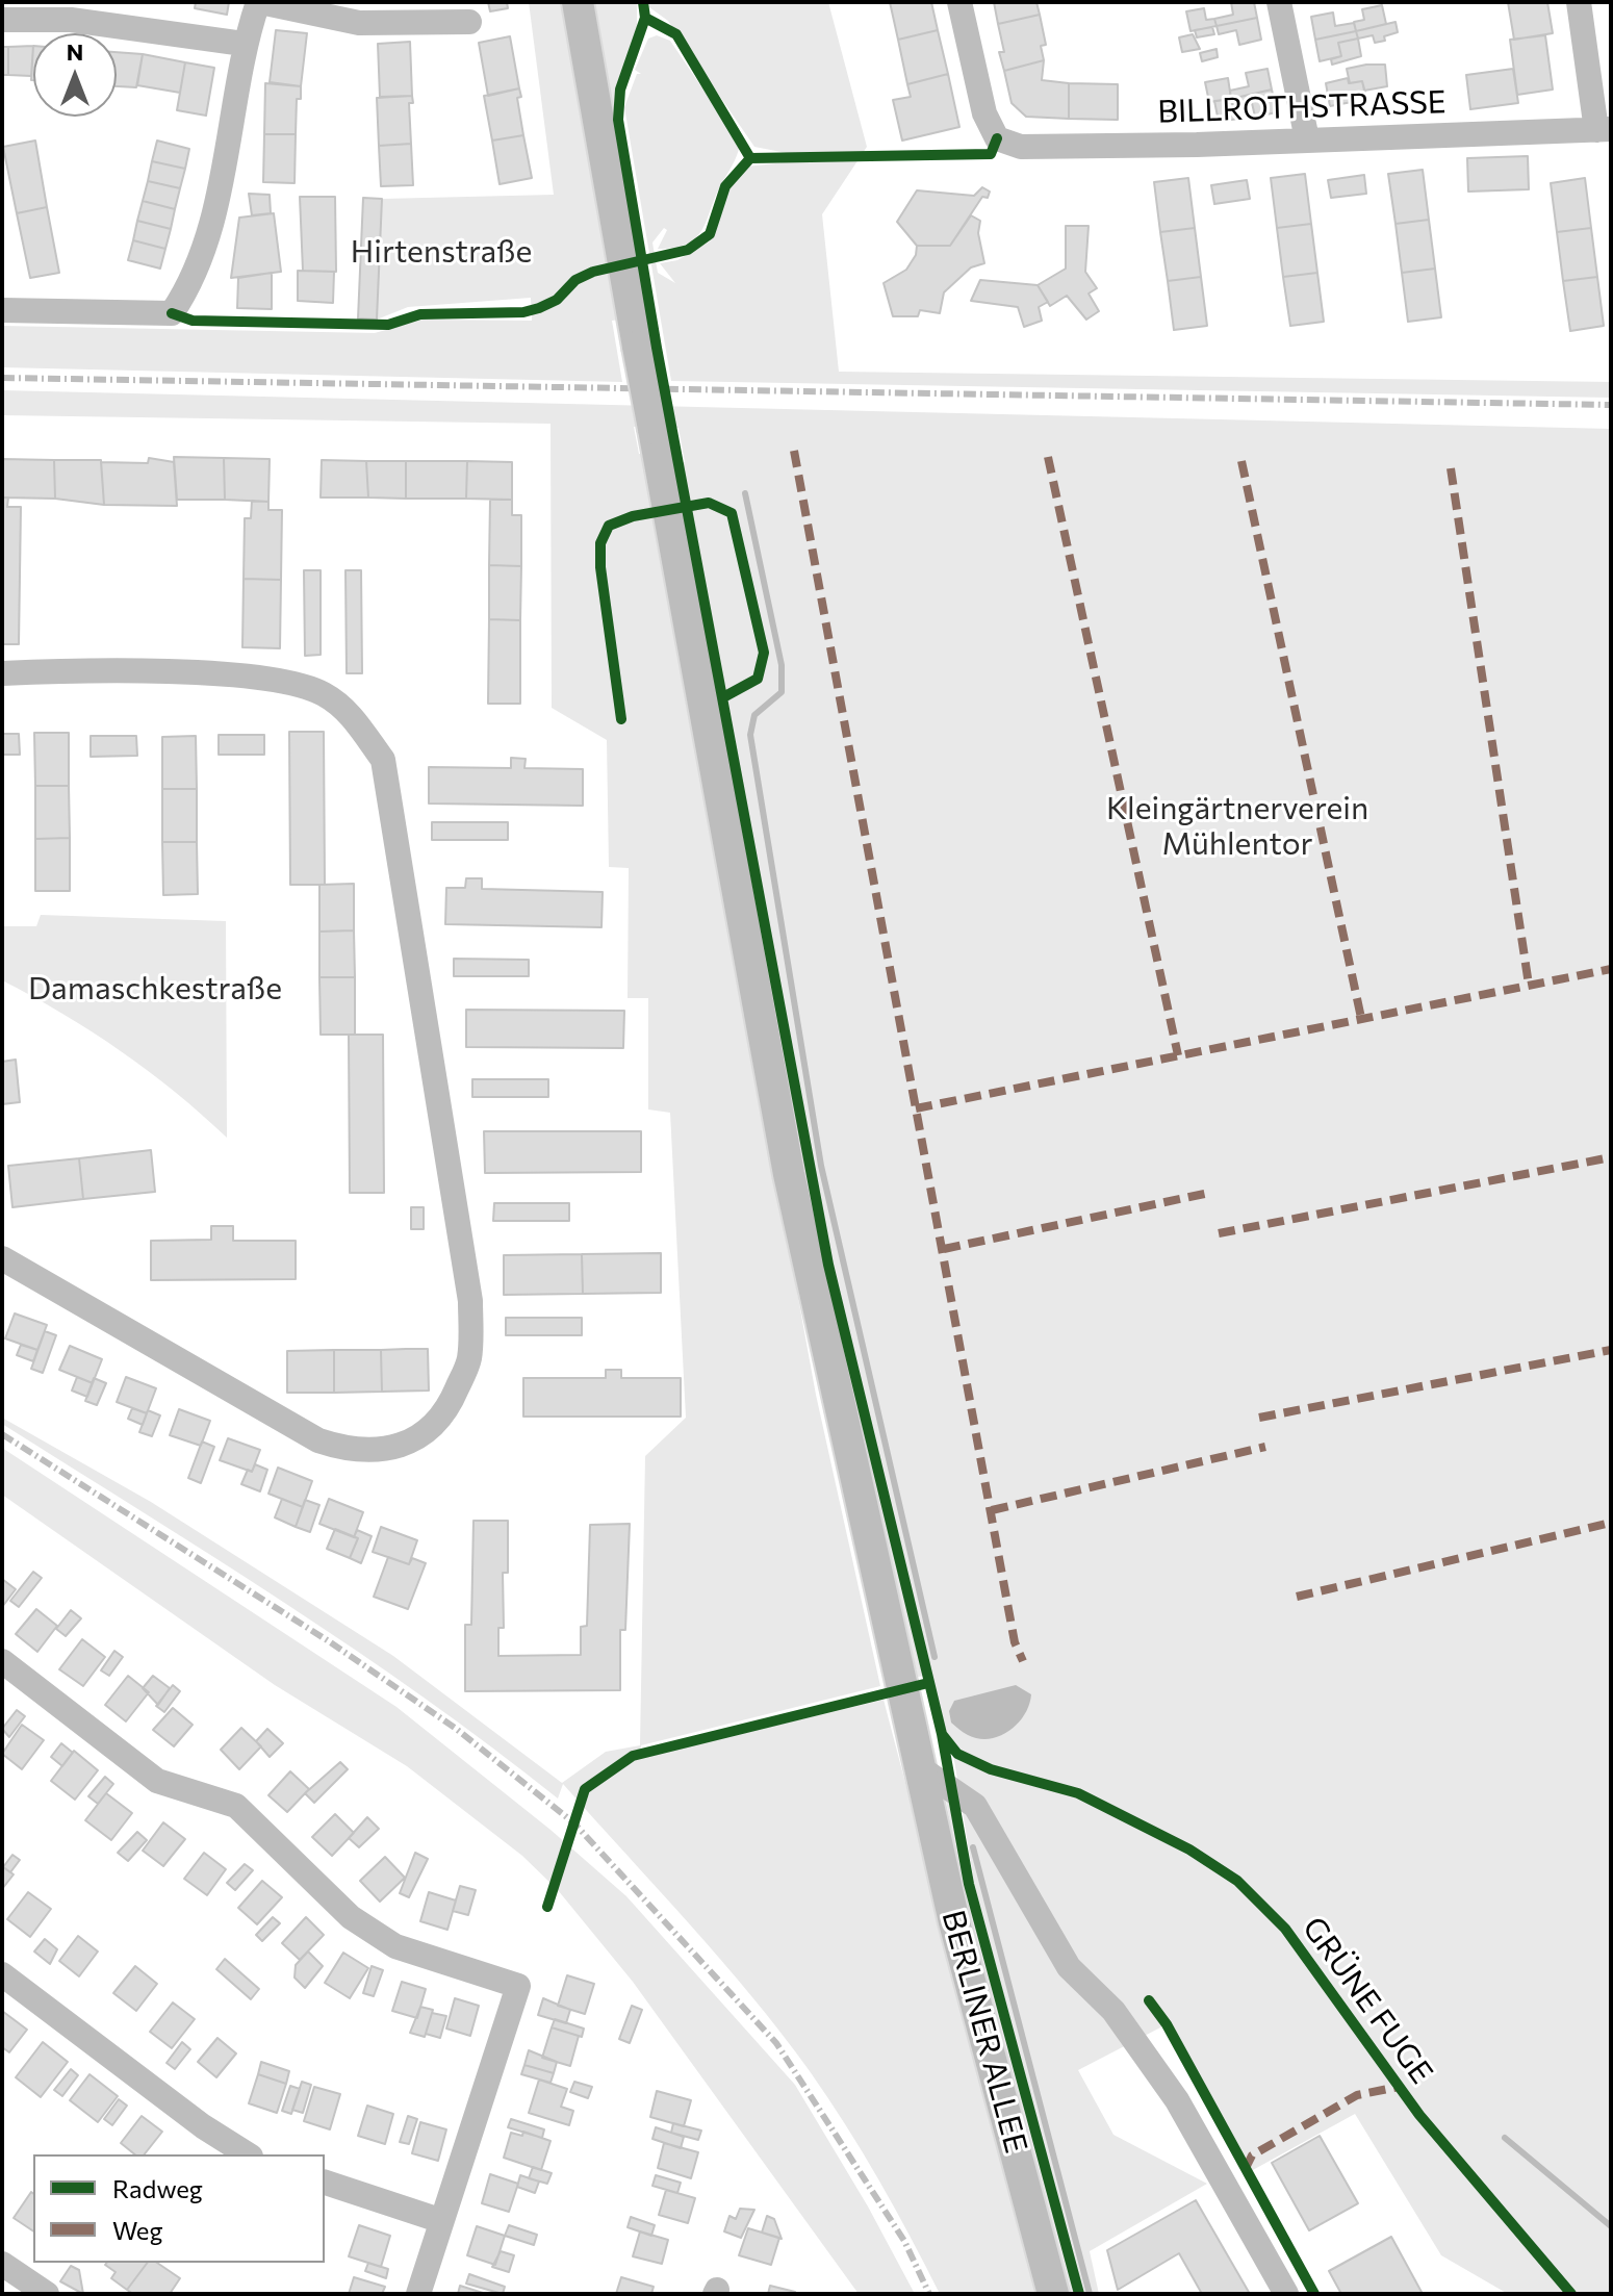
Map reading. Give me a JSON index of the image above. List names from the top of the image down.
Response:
{
  "streets": {
    "main road": ["BERLINER ALLEE"],
    "street": ["BILLROTHSTRASSE"],
    "cycle path": ["GRÜNE FUGE"]
  },
  "parks": ["Hirtenstraße", "Kleingärtnerverein Mühlentor", "Damaschkestraße"],
  "legend": ["Radweg", "Weg"],
  "north": "top"
}
